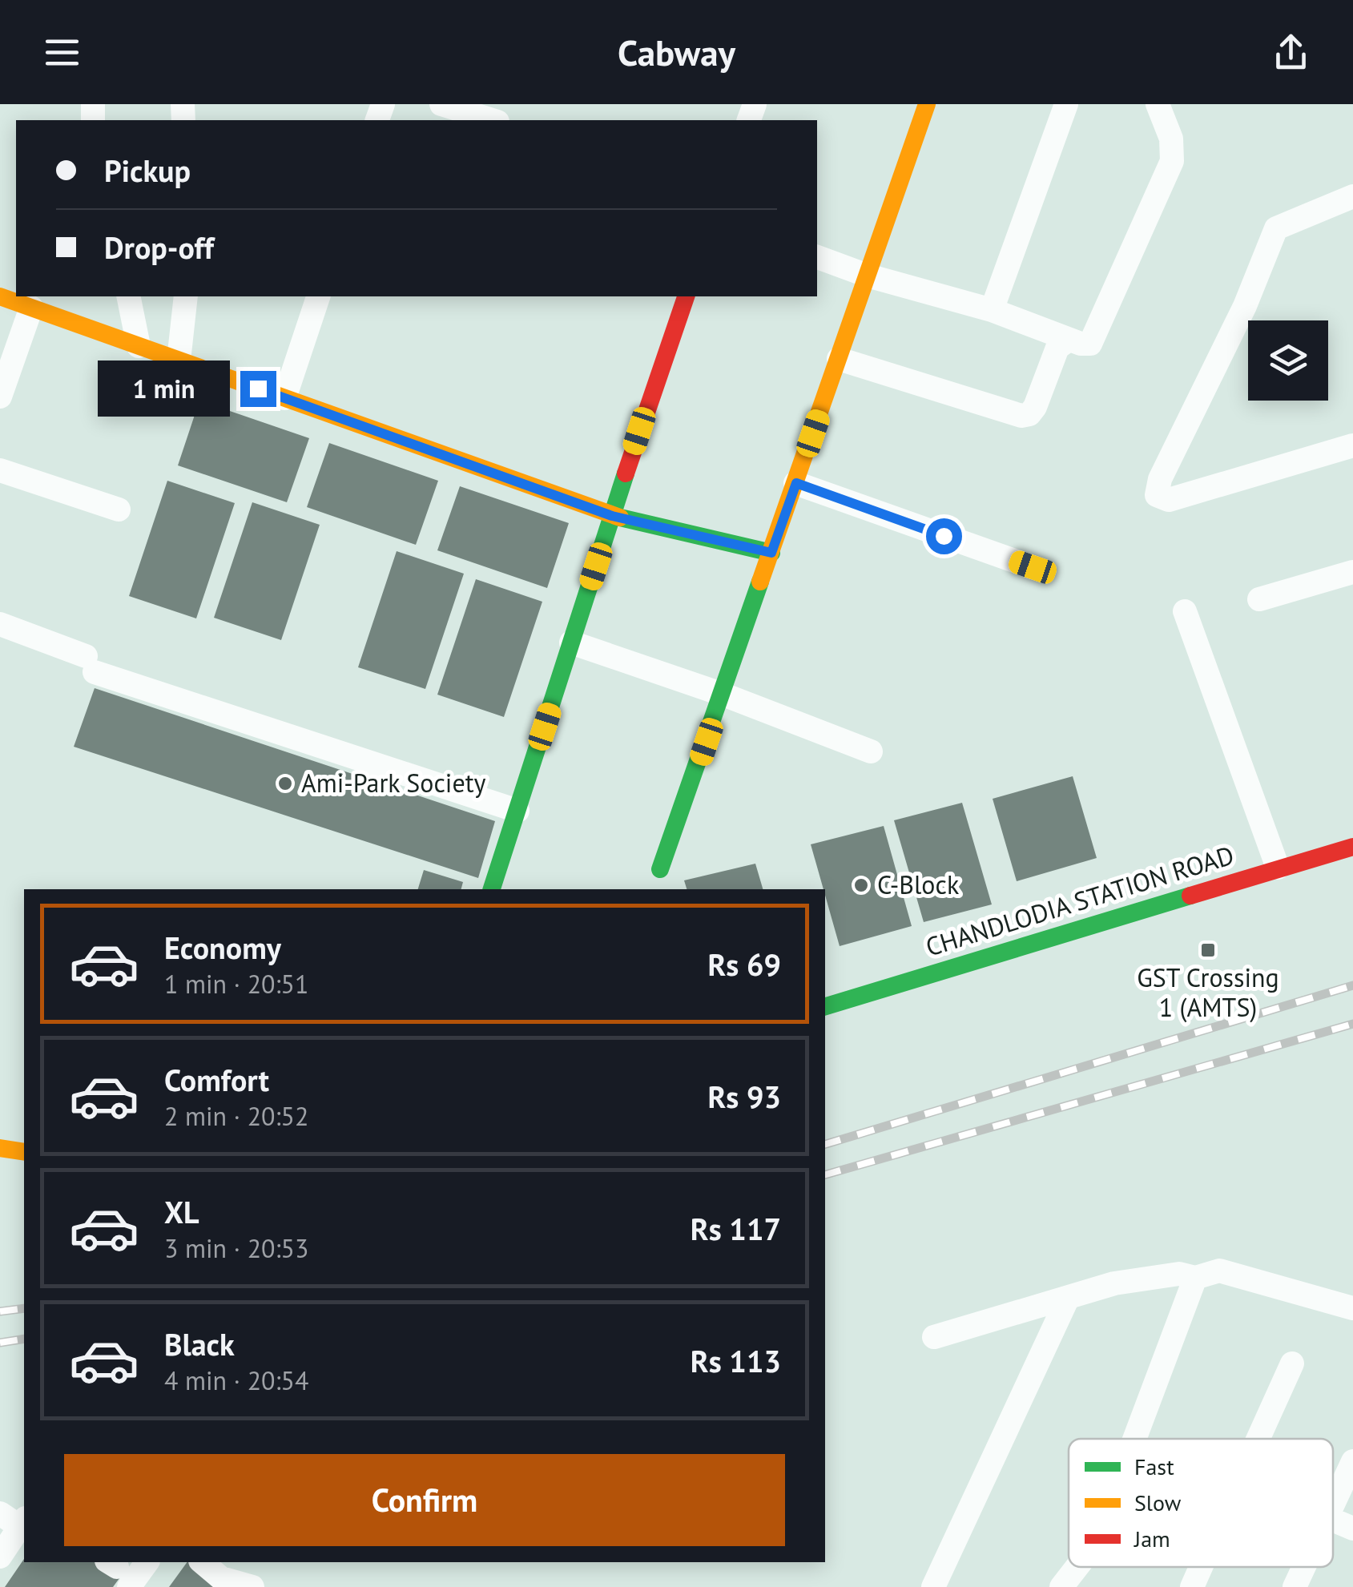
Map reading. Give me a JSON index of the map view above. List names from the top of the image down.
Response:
{
  "streets": {
    "street": ["CHANDLODIA STATION ROAD"]
  },
  "places": {
    "other": ["Ami-Park Society", "C-Block"],
    "transit": ["GST Crossing 1 (AMTS)"]
  },
  "legend": ["Fast", "Slow", "Jam"],
  "page": {
    "header": "Cabway",
    "banner": ["Pickup", "Drop-off"],
    "bubble": "1 min",
    "list": [
      {
        "name": "Economy",
        "note": "1 min · 20:51",
        "value": "Rs 69"
      },
      {
        "name": "Comfort",
        "note": "2 min · 20:52",
        "value": "Rs 93"
      },
      {
        "name": "XL",
        "note": "3 min · 20:53",
        "value": "Rs 117"
      },
      {
        "name": "Black",
        "note": "4 min · 20:54",
        "value": "Rs 113"
      }
    ],
    "buttons": "Confirm"
  }
}
